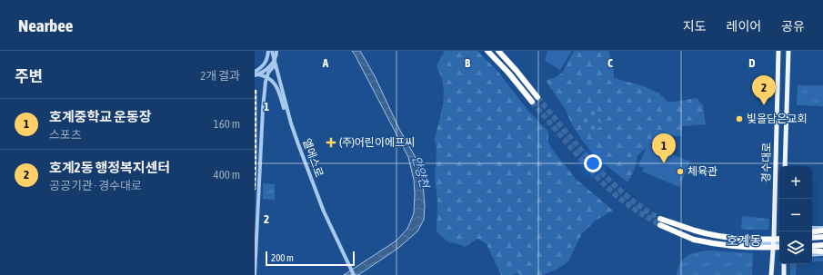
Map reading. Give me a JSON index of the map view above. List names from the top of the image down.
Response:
{
  "streets": {
    "main road": ["경수대로"],
    "street": ["엘에스로"]
  },
  "districts": ["호계동"],
  "water": ["안양천"],
  "places": {
    "other": ["빛을담은교회", "체육관"],
    "health": ["(주)어린이에프씨"]
  },
  "scale_bar": "200 m",
  "page": {
    "header": "Nearbee",
    "nav": ["지도", "레이어", "공유"],
    "heading": ["주변", "2개 결과"],
    "pins": ["2", "1"],
    "list": [
      {
        "mark": "1",
        "name": "호계중학교 운동장",
        "note": "스포츠",
        "value": "160 m"
      },
      {
        "mark": "2",
        "name": "호계2동 행정복지센터",
        "note": "공공기관 · 경수대로",
        "value": "400 m"
      }
    ],
    "map_buttons": ["+", "−"],
    "scale": "200 m"
  },
  "grid": {
    "columns": [
      "A",
      "B",
      "C",
      "D"
    ],
    "rows": ["1", "2"]
  }
}
